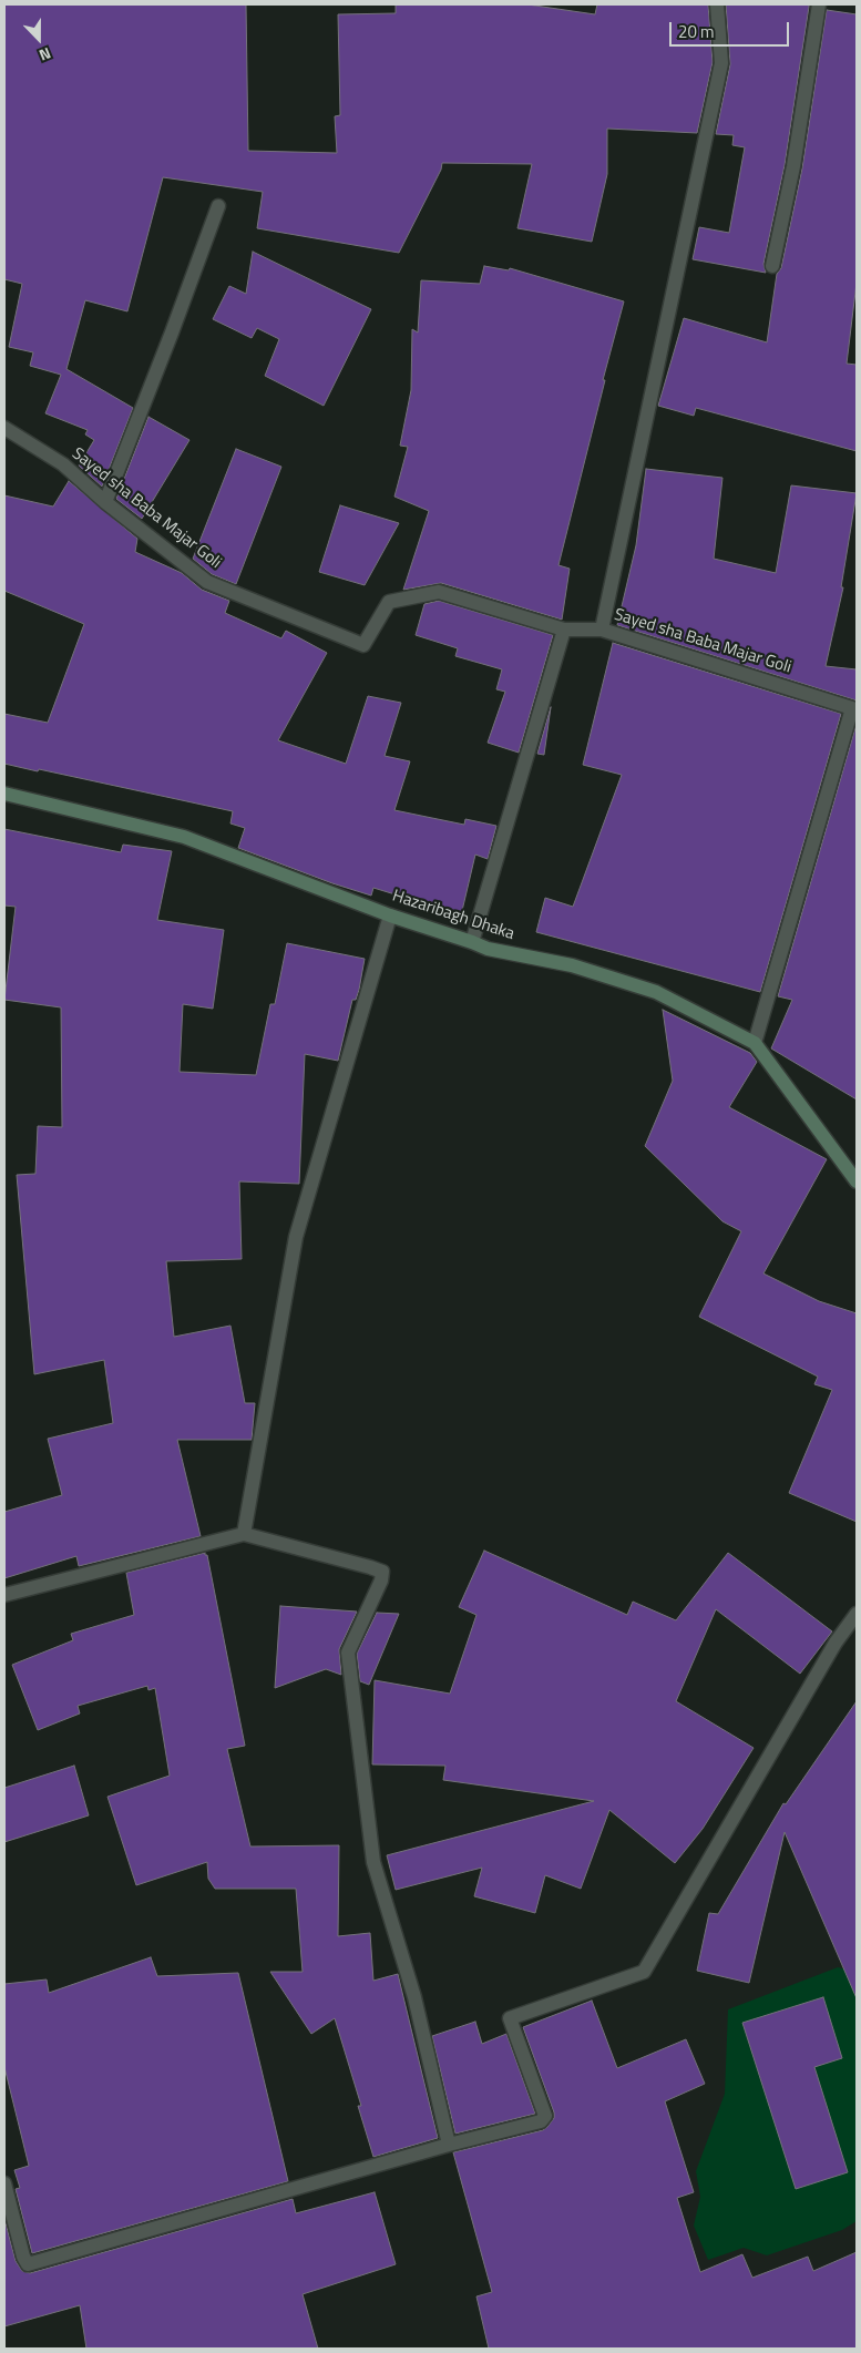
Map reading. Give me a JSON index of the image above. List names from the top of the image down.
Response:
{
  "streets": {
    "street": ["Sayed sha Baba Majar Goli", "Hazaribagh Dhaka"]
  },
  "crossings": [
    ["Sayed sha Baba Majar Goli", "Hazaribagh Dhaka"]
  ],
  "scale_bar": "20 m",
  "north": "bottom"
}
